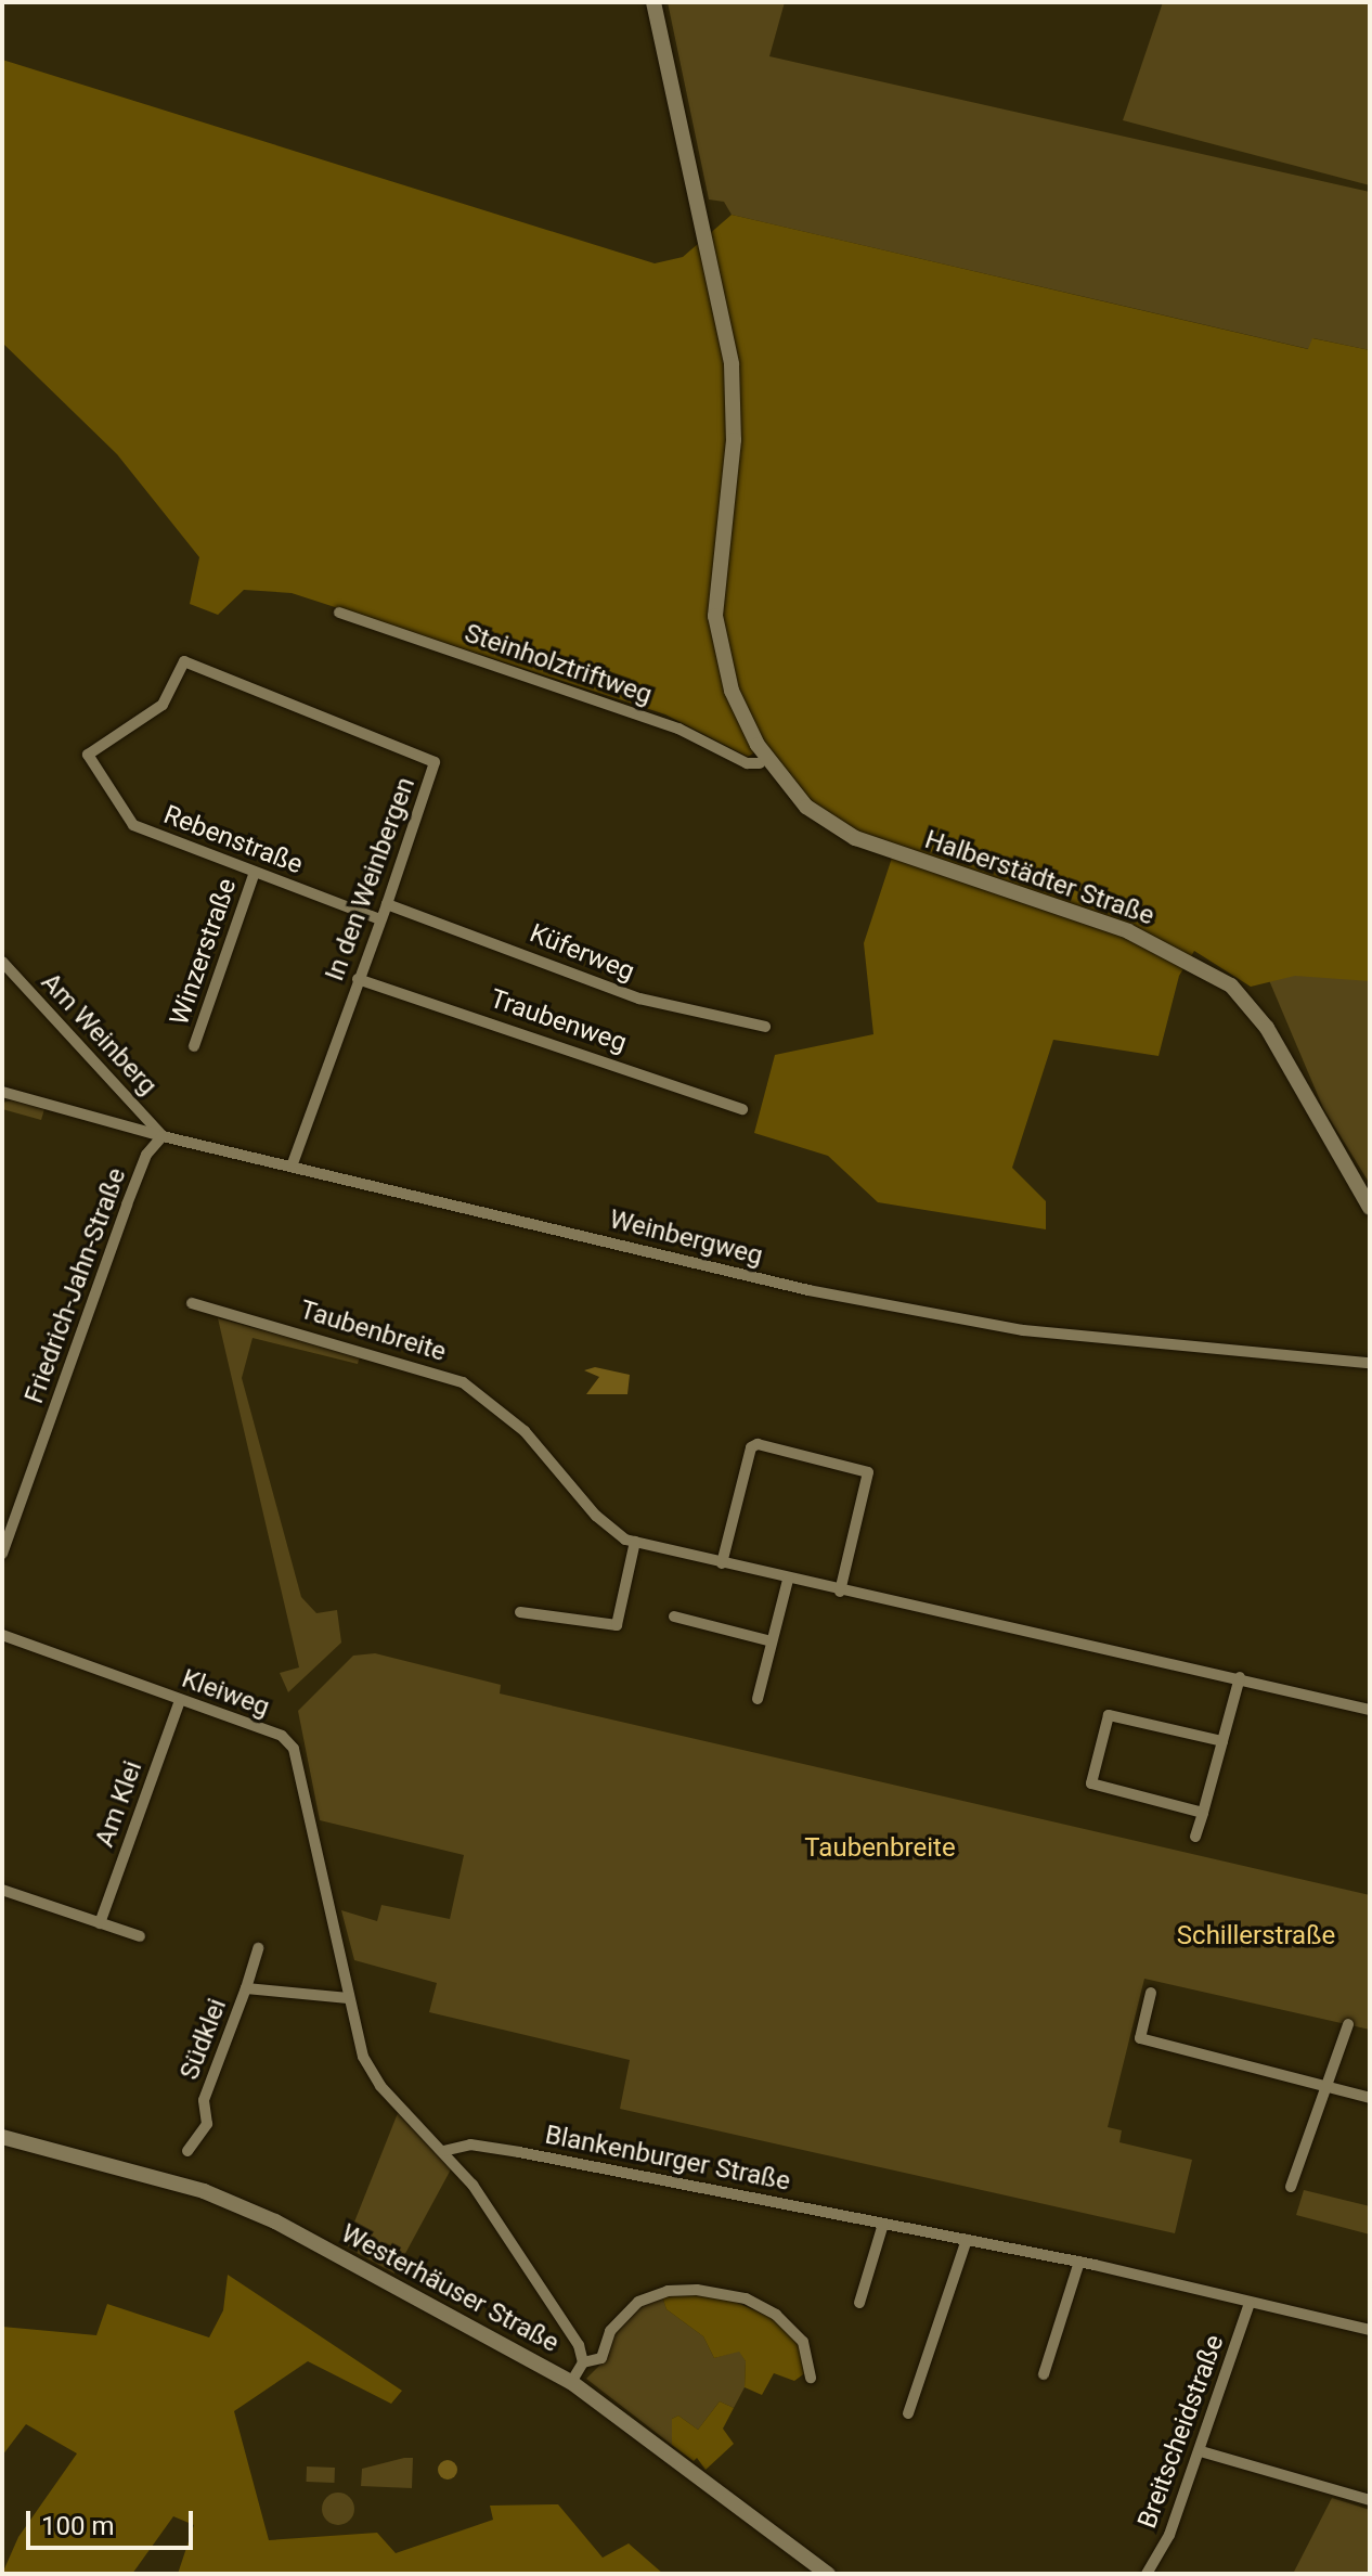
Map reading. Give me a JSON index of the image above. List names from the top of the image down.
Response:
{
  "streets": {
    "main road": ["Halberstädter Straße", "Westerhäuser Straße"],
    "street": [
      "Steinholztriftweg",
      "Rebenstraße",
      "In den Weinbergen",
      "Winzerstraße",
      "Küferweg",
      "Traubenweg",
      "Am Weinberg",
      "Weinbergweg",
      "Friedrich-Jahn-Straße",
      "Taubenbreite",
      "Kleiweg",
      "Am Klei",
      "Südklei",
      "Blankenburger Straße",
      "Breitscheidstraße"
    ]
  },
  "crossings": [
    ["Rebenstraße", "In den Weinbergen"],
    ["Rebenstraße", "Winzerstraße"],
    ["In den Weinbergen", "Küferweg"],
    ["In den Weinbergen", "Traubenweg"],
    ["In den Weinbergen", "Weinbergweg"],
    ["Am Weinberg", "Weinbergweg"],
    ["Am Weinberg", "Friedrich-Jahn-Straße"],
    ["Weinbergweg", "Friedrich-Jahn-Straße"],
    ["Kleiweg", "Am Klei"],
    ["Kleiweg", "Südklei"],
    ["Kleiweg", "Blankenburger Straße"],
    ["Blankenburger Straße", "Breitscheidstraße"]
  ],
  "parks": ["Taubenbreite", "Schillerstraße"],
  "scale_bar": "100 m"
}
